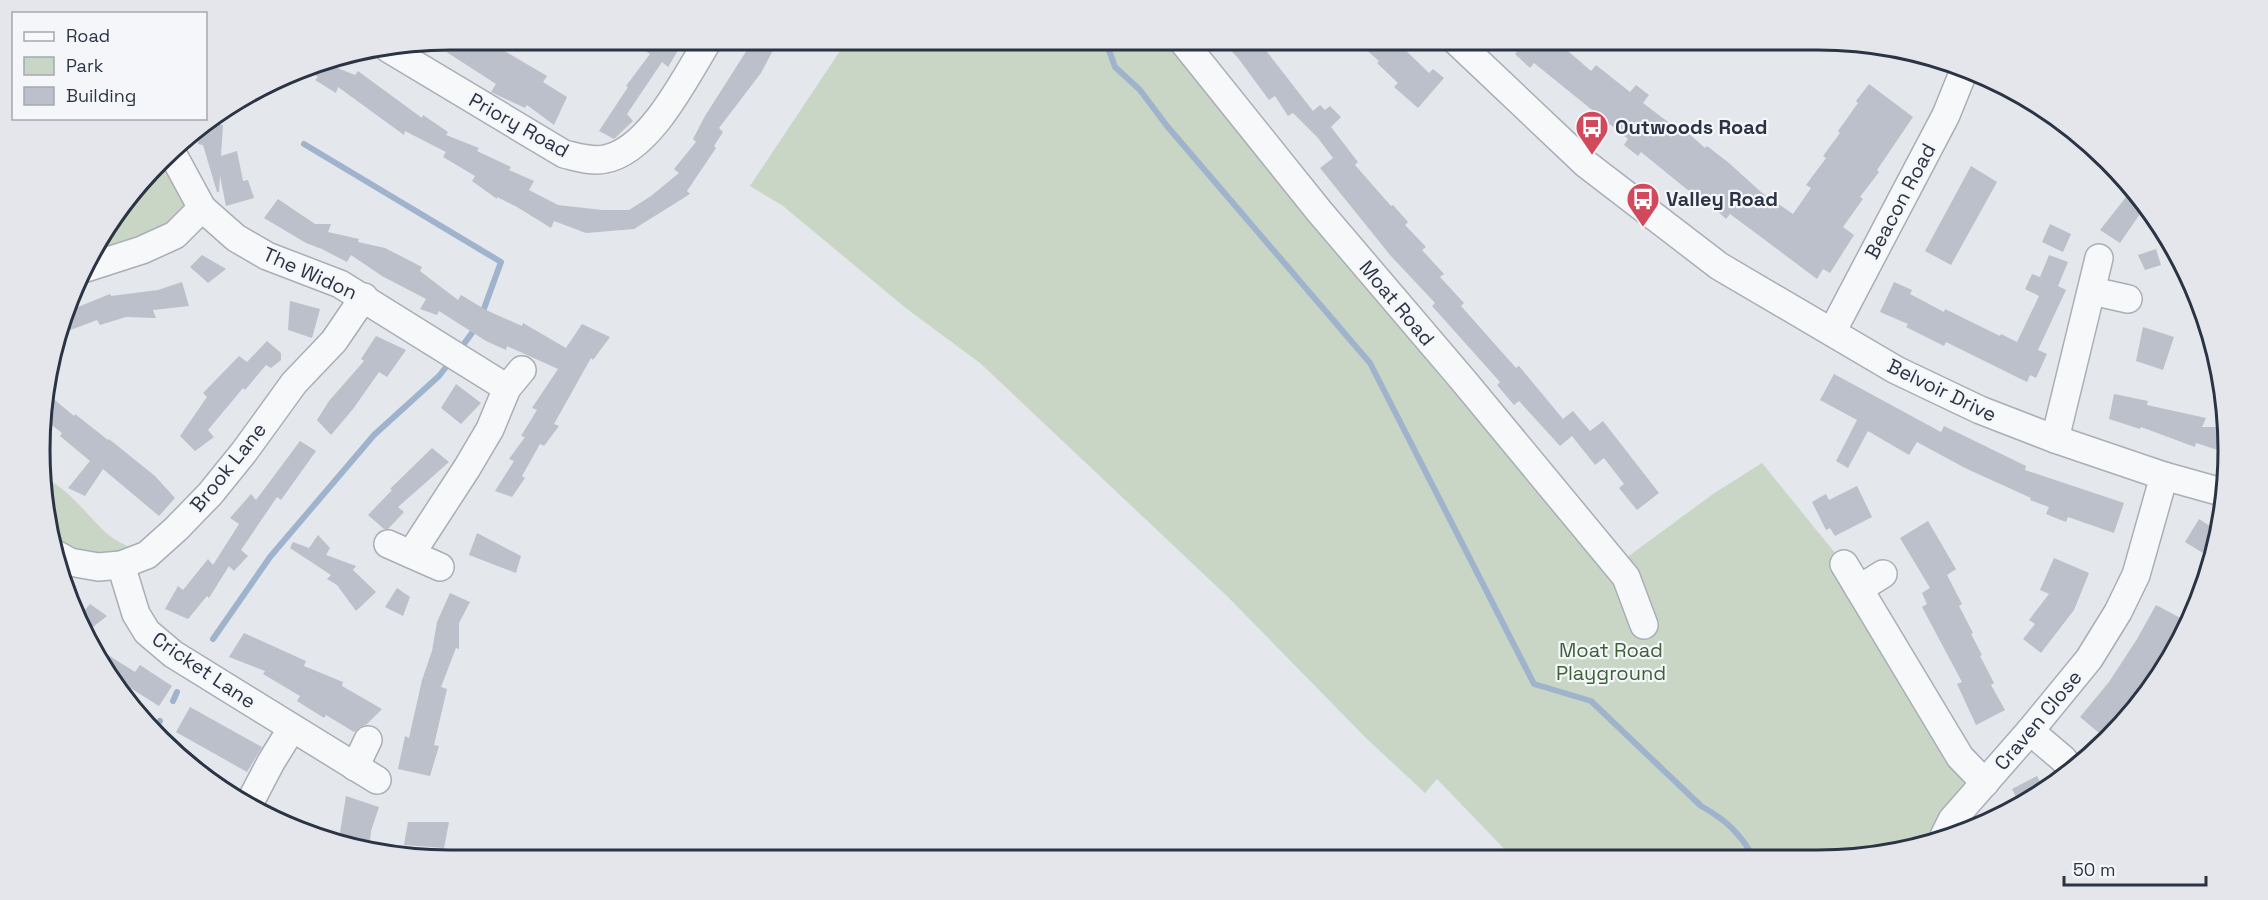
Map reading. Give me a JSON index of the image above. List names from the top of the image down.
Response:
{
  "streets": {
    "street": [
      "Priory Road",
      "Beacon Road",
      "The Widon",
      "Moat Road",
      "Belvoir Drive",
      "Brook Lane",
      "Cricket Lane",
      "Craven Close"
    ]
  },
  "crossings": [
    ["Beacon Road", "Belvoir Drive"],
    ["The Widon", "Brook Lane"],
    ["Belvoir Drive", "Craven Close"],
    ["Brook Lane", "Cricket Lane"]
  ],
  "parks": ["Moat Road Playground"],
  "places": {
    "bus stop": ["Outwoods Road", "Valley Road"]
  },
  "legend": ["Road", "Park", "Building"],
  "scale_bar": "50 m"
}
